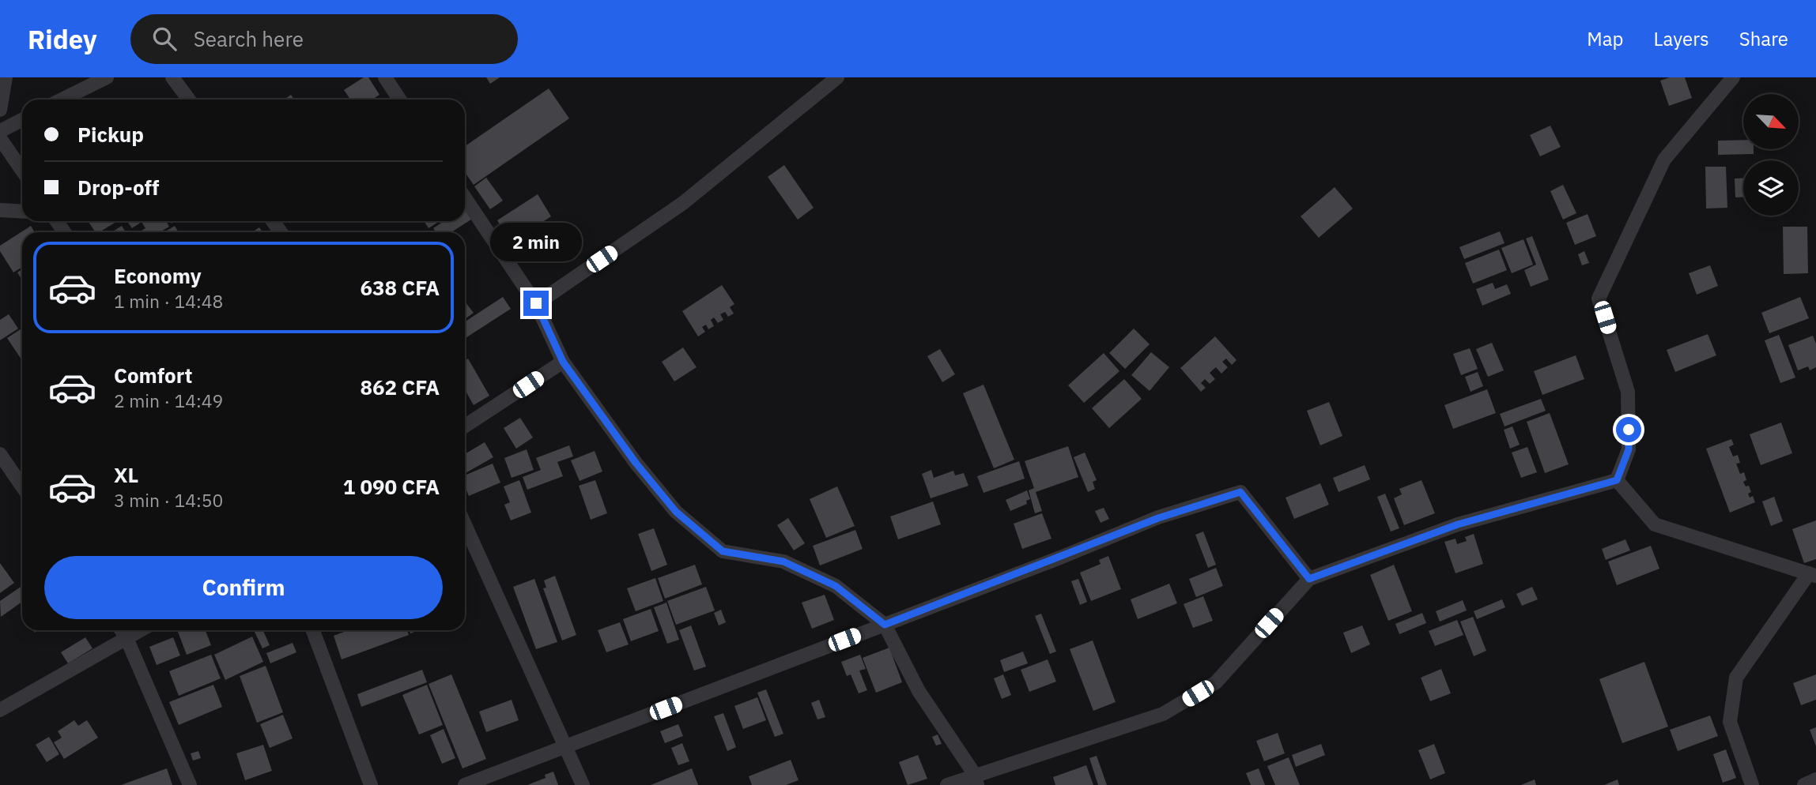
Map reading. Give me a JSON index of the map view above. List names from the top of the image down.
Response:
{
  "north": "bottom right",
  "page": {
    "header": "Ridey",
    "search": "Search here",
    "nav": ["Map", "Layers", "Share"],
    "banner": ["Pickup", "Drop-off"],
    "bubble": "2 min",
    "list": [
      {
        "name": "Economy",
        "note": "1 min · 14:48",
        "value": "638 CFA"
      },
      {
        "name": "Comfort",
        "note": "2 min · 14:49",
        "value": "862 CFA"
      },
      {
        "name": "XL",
        "note": "3 min · 14:50",
        "value": "1 090 CFA"
      }
    ],
    "buttons": "Confirm"
  }
}
